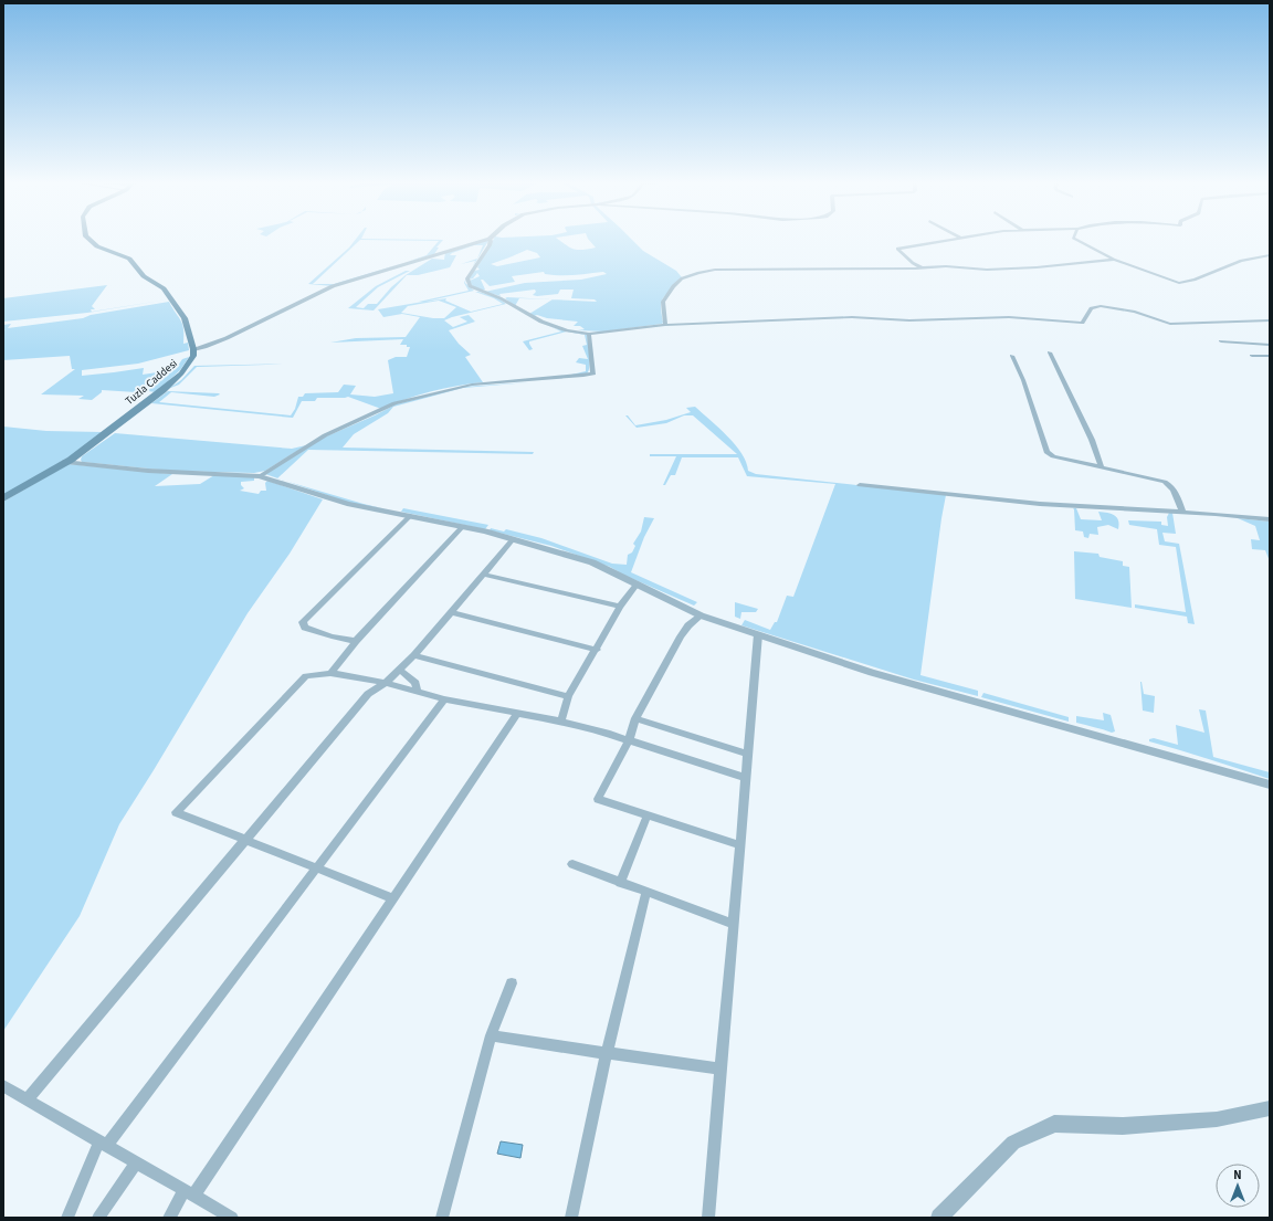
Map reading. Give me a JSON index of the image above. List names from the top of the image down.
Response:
{
  "streets": {
    "main road": ["Tuzla Caddesi"]
  },
  "north": "top"
}
